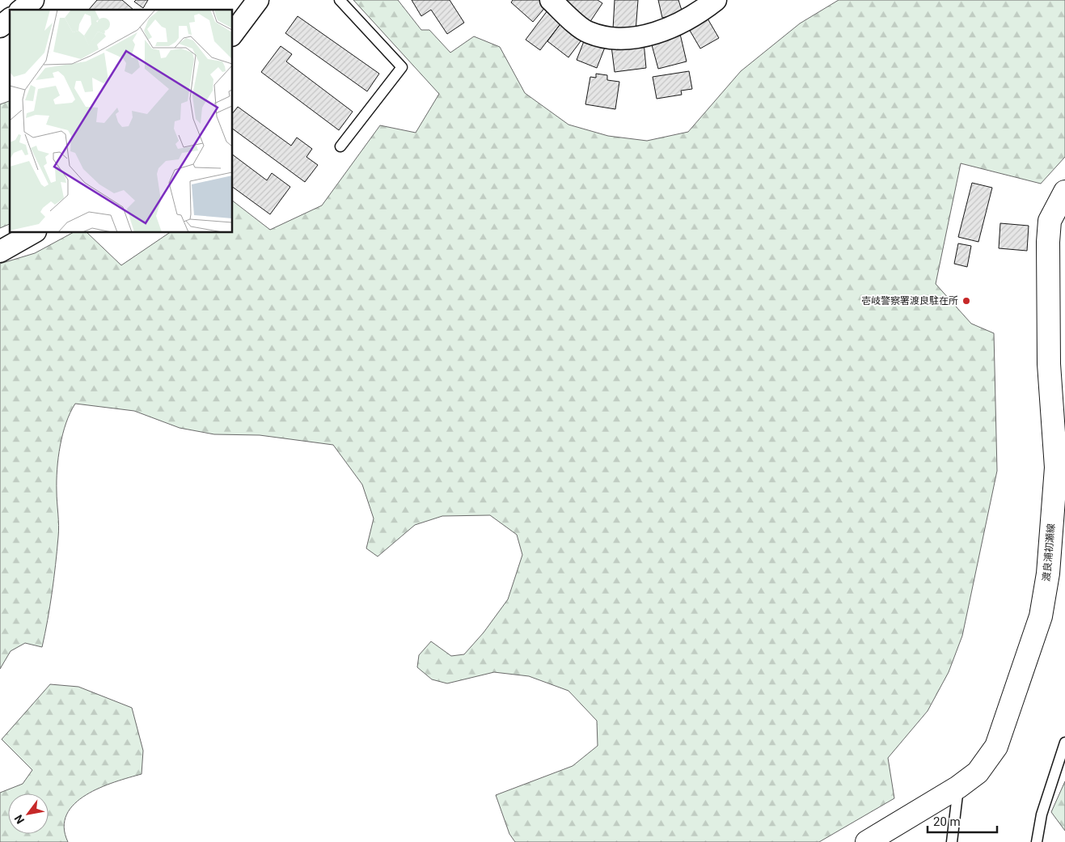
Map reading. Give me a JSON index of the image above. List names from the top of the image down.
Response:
{
  "streets": {
    "main road": ["渡良浦初瀬線"]
  },
  "places": ["壱岐警察署渡良駐在所"],
  "scale_bar": "20 m",
  "north": "bottom left"
}
